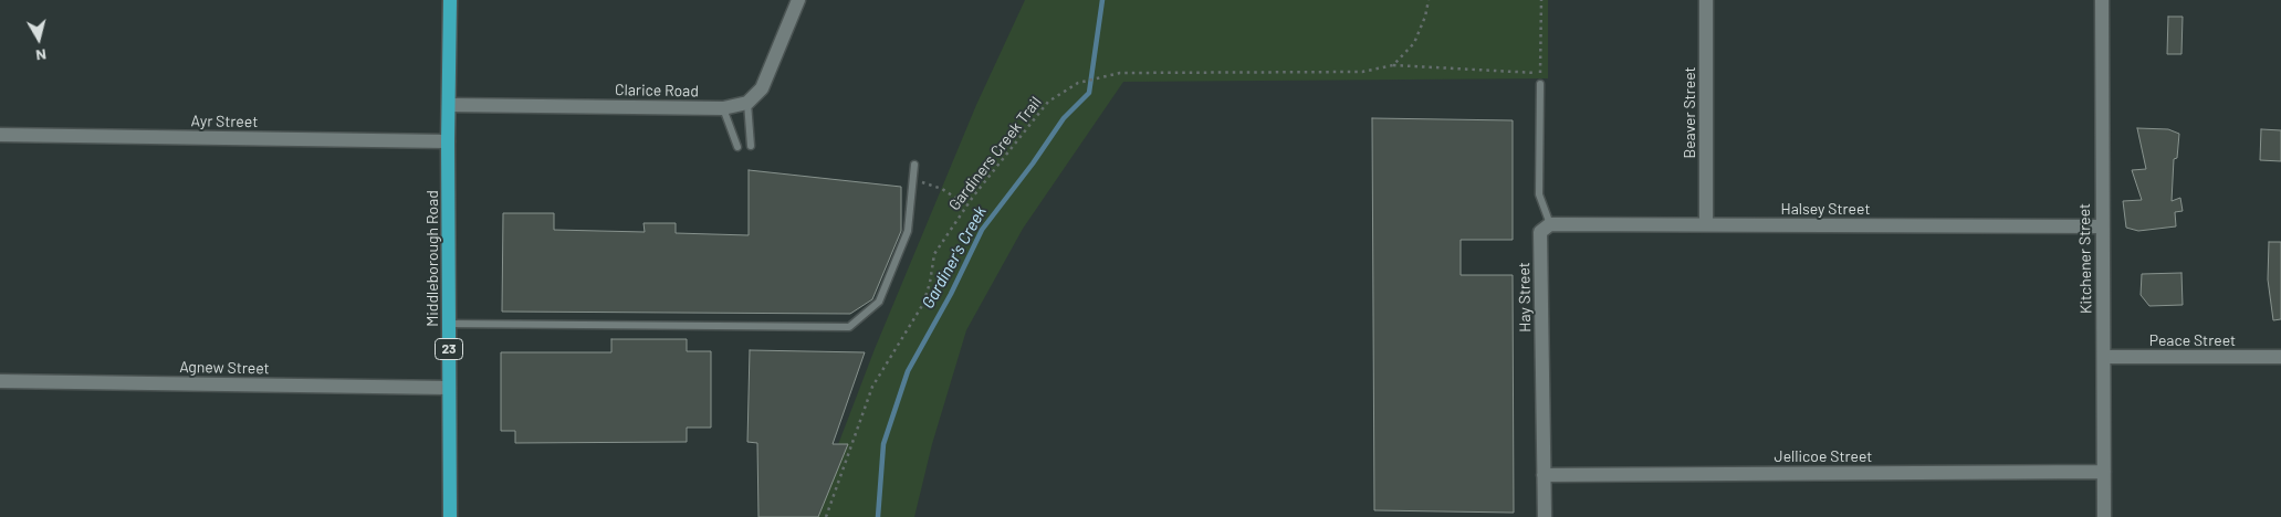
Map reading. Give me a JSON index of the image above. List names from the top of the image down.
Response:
{
  "streets": {
    "main road": ["Middleborough Road", "23"],
    "street": [
      "Clarice Road",
      "Beaver Street",
      "Ayr Street",
      "Halsey Street",
      "Kitchener Street",
      "Hay Street",
      "Peace Street",
      "Agnew Street",
      "Jellicoe Street"
    ],
    "path": ["Gardiners Creek Trail"]
  },
  "crossings": [
    ["Clarice Road", "Middleborough Road"],
    ["Beaver Street", "Halsey Street"],
    ["Ayr Street", "Middleborough Road"],
    ["Halsey Street", "Kitchener Street"],
    ["Halsey Street", "Hay Street"],
    ["Middleborough Road", "Agnew Street"],
    ["Kitchener Street", "Peace Street"],
    ["Kitchener Street", "Jellicoe Street"],
    ["Hay Street", "Jellicoe Street"]
  ],
  "water": ["Gardiner's Creek"],
  "north": "bottom"
}
